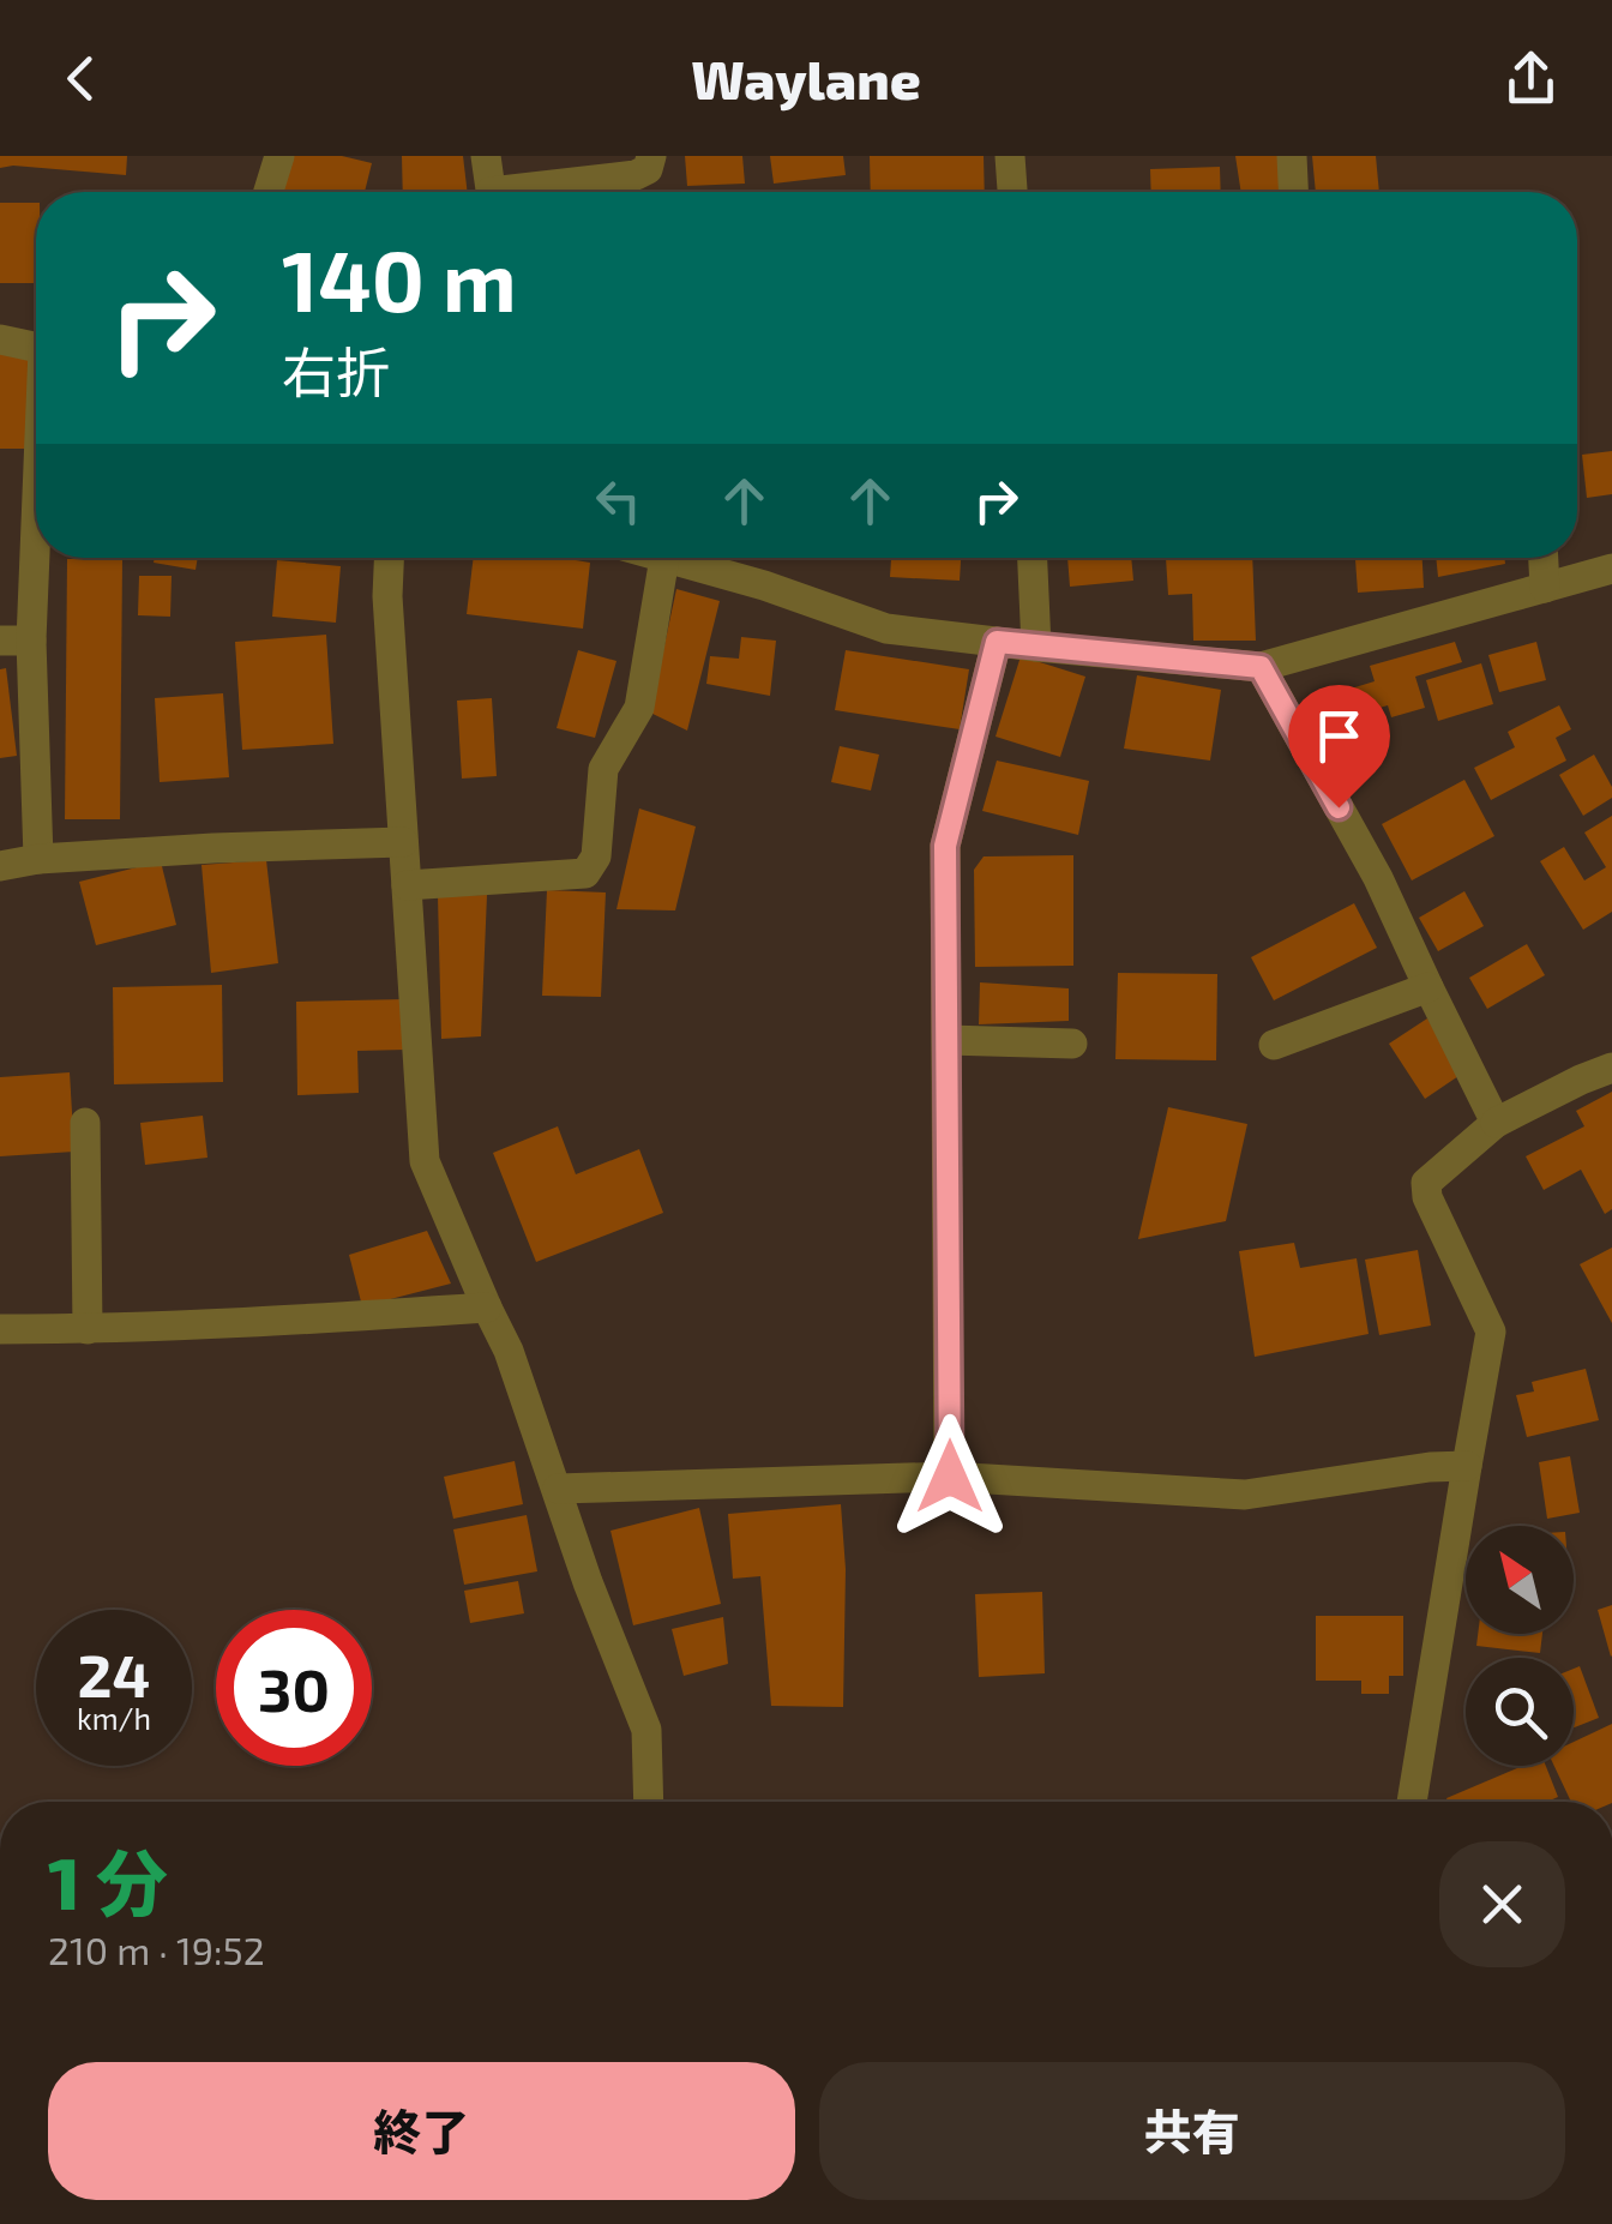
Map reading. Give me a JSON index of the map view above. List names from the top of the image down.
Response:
{
  "north": "top left",
  "page": {
    "header": "Waylane",
    "turn": ["140 m", "右折"],
    "speed": "24 km/h",
    "limit": "30",
    "heading": ["1 分", "210 m · 19:52"],
    "buttons": ["終了", "共有"]
  }
}
